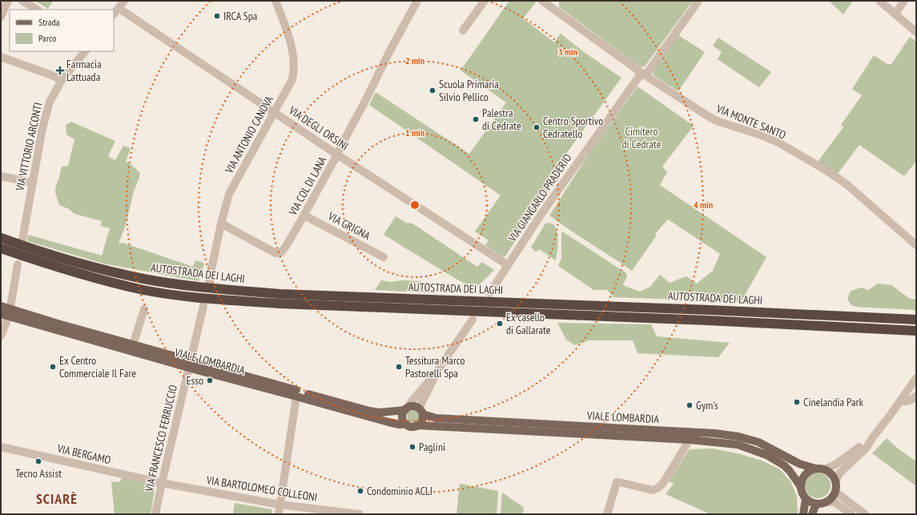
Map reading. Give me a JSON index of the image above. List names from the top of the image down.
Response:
{
  "streets": {
    "highway": ["AUTOSTRADA DEI LAGHI"],
    "main road": ["VIALE LOMBARDIA"],
    "street": [
      "VIA MONTE SANTO",
      "VIA DEGLI ORSINI",
      "VIA ANTONIO CANOVA",
      "VIA VITTORIO ARCONTI",
      "VIA COL DI LANA",
      "VIA GIANCARLO PRADERIO",
      "VIA GRIGNA",
      "VIA FRANCESCO FERRUCCIO",
      "VIA BERGAMO",
      "VIA BARTOLOMEO COLLEONI"
    ]
  },
  "crossings": [
    ["VIA MONTE SANTO", "VIA GIANCARLO PRADERIO"],
    ["VIA DEGLI ORSINI", "VIA ANTONIO CANOVA"],
    ["VIA DEGLI ORSINI", "VIA COL DI LANA"],
    ["VIA DEGLI ORSINI", "VIA GIANCARLO PRADERIO"],
    ["VIA ANTONIO CANOVA", "VIA COL DI LANA"],
    ["VIA COL DI LANA", "VIA GRIGNA"],
    ["VIALE LOMBARDIA", "VIA FRANCESCO FERRUCCIO"],
    ["VIA FRANCESCO FERRUCCIO", "VIA BERGAMO"],
    ["VIA FRANCESCO FERRUCCIO", "VIA BARTOLOMEO COLLEONI"],
    ["VIA BERGAMO", "VIA BARTOLOMEO COLLEONI"]
  ],
  "districts": ["SCIARÈ"],
  "parks": ["Cimitero di Cedrate"],
  "places": {
    "other": [
      "IRCA Spa",
      "Scuola Primaria Silvio Pellico",
      "Palestra di Cedrate",
      "Centro Sportivo Cedratello",
      "Ex casello di Gallarate",
      "Ex Centro Commerciale Il Fare",
      "Tessitura Marco Pastorelli Spa",
      "Esso",
      "Cinelandia Park",
      "Gym's",
      "Paglini",
      "Tecno Assist",
      "Condominio ACLI"
    ],
    "health": ["Farmacia Lattuada"]
  },
  "legend": ["Strada", "Parco"],
  "rings": [
    "3 min",
    "2 min",
    "1 min",
    "4 min"
  ]
}
